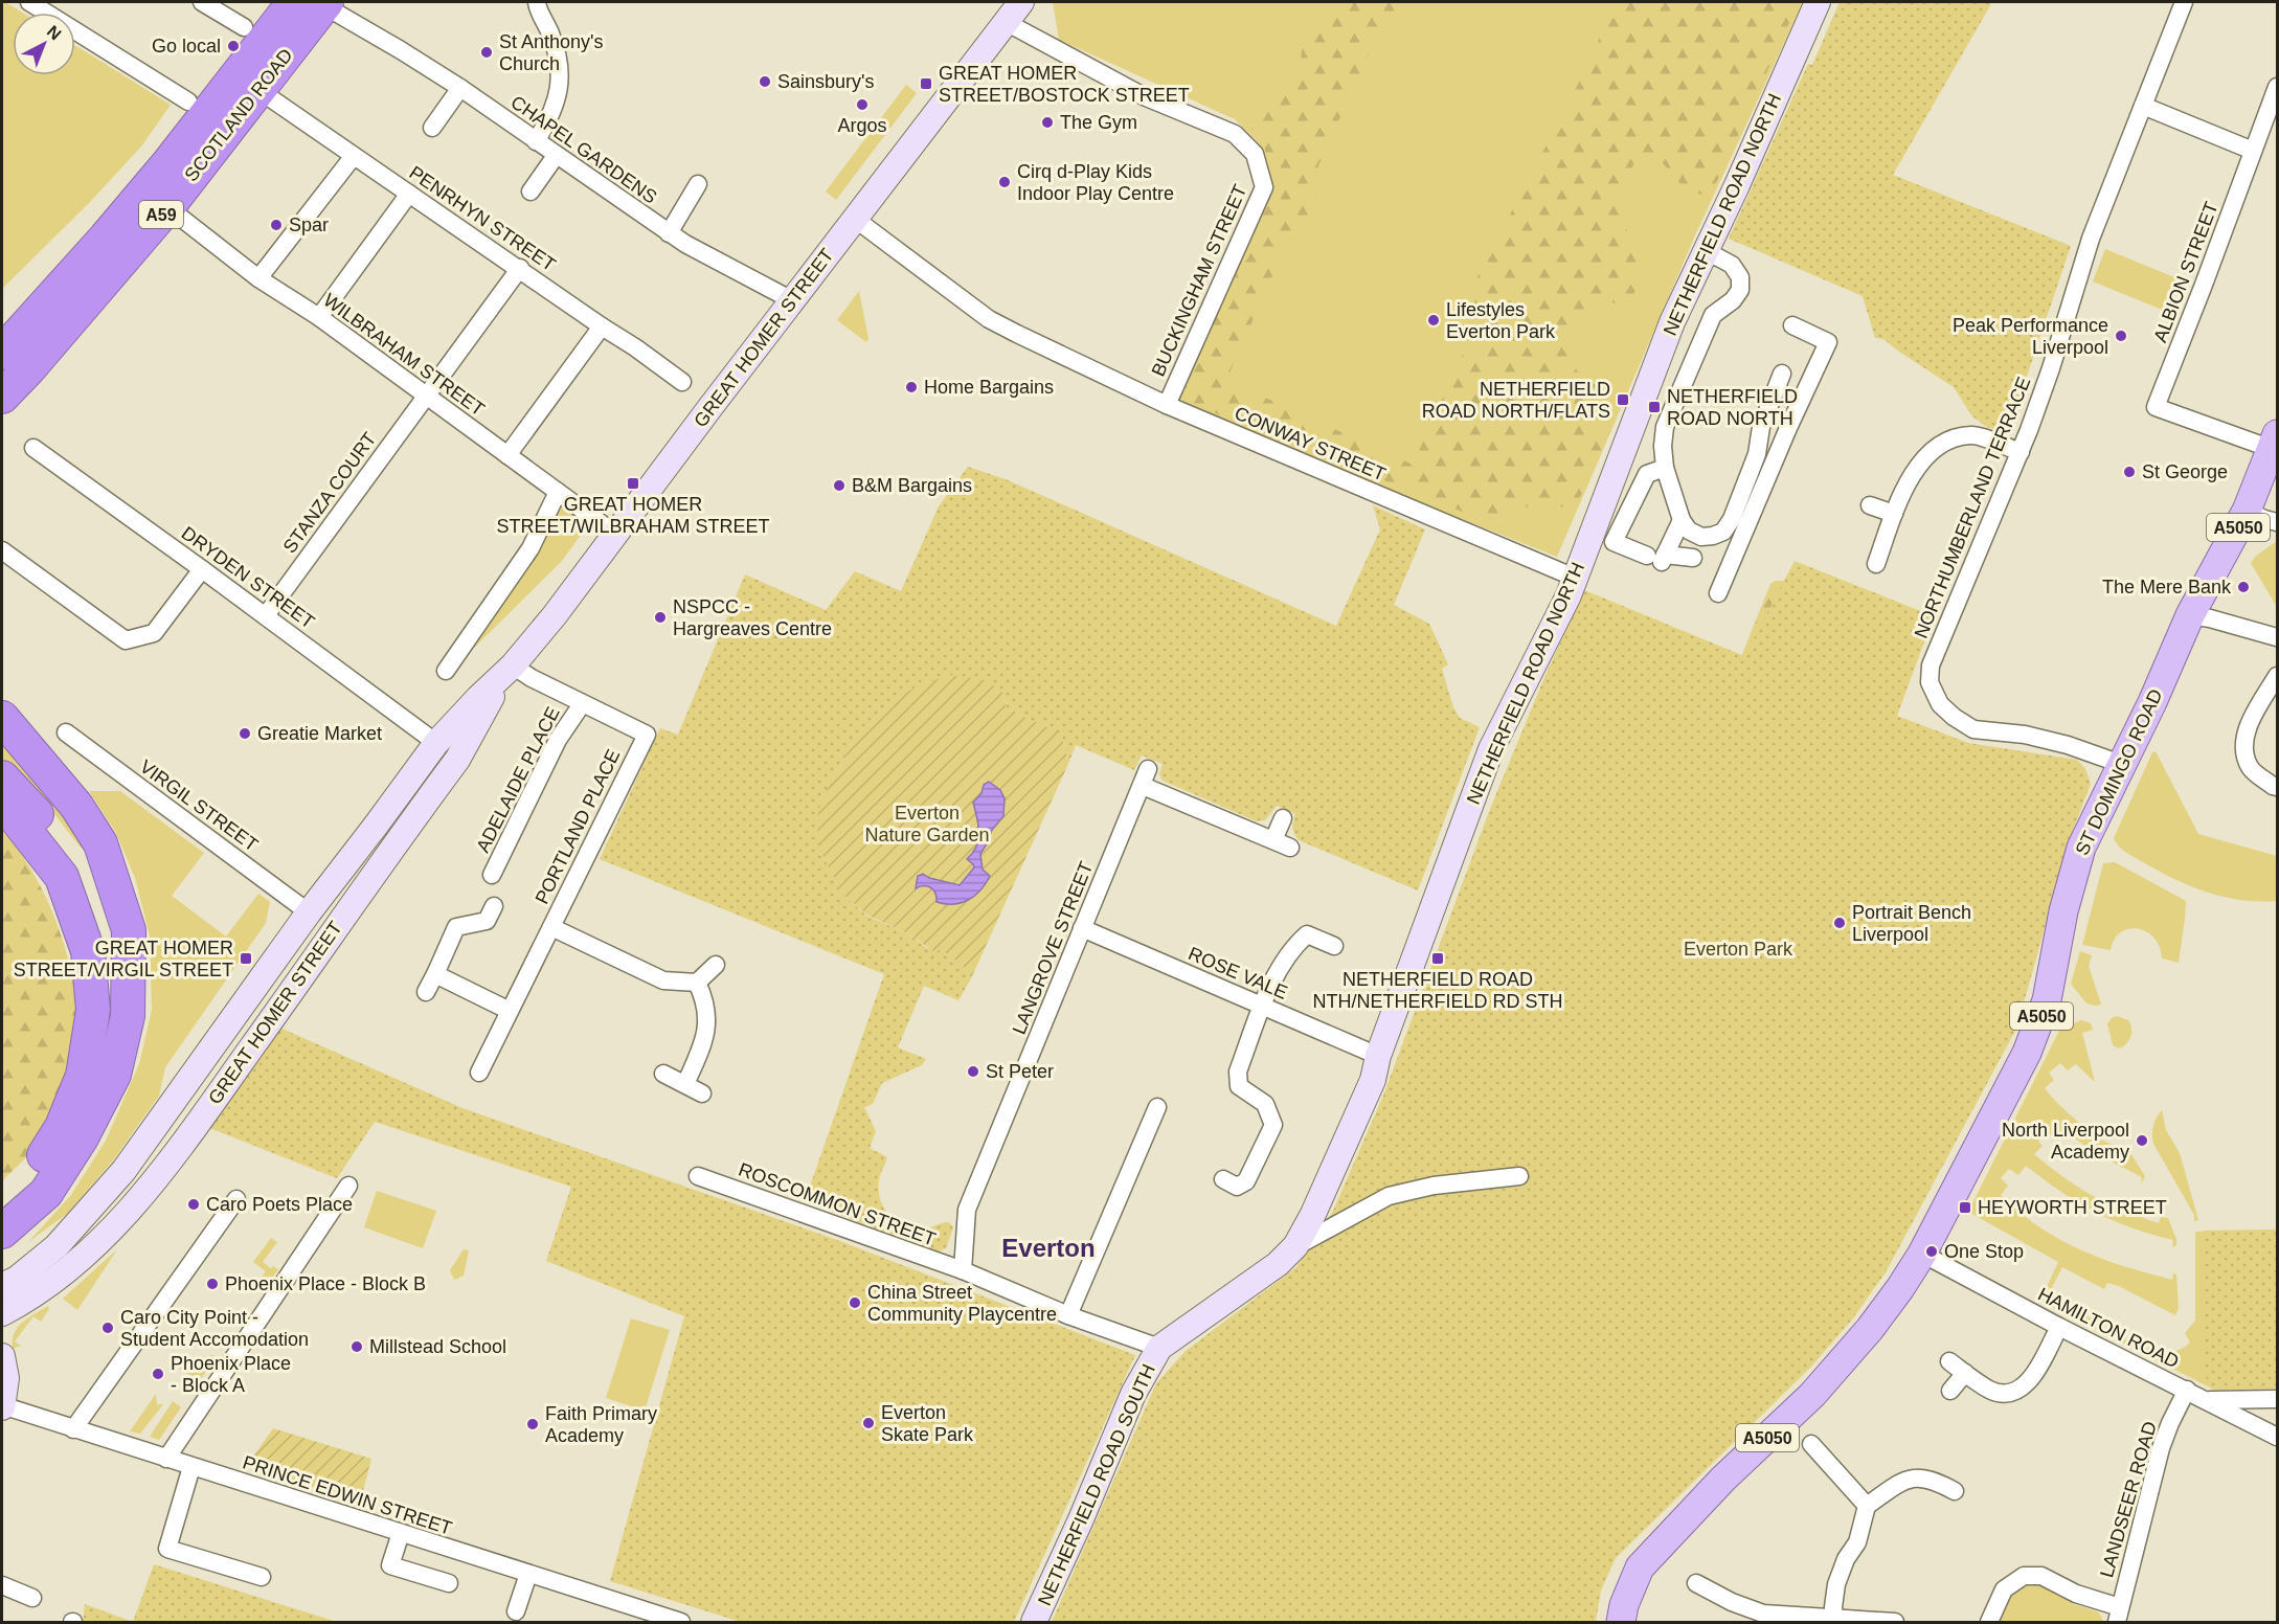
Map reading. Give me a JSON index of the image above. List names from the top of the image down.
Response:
{
  "streets": {
    "highway": ["SCOTLAND ROAD", "A59"],
    "main road": ["A5050", "ST DOMINGO ROAD"],
    "street": [
      "CHAPEL GARDENS",
      "NETHERFIELD ROAD NORTH",
      "PENRHYN STREET",
      "ALBION STREET",
      "BUCKINGHAM STREET",
      "GREAT HOMER STREET",
      "WILBRAHAM STREET",
      "CONWAY STREET",
      "STANZA COURT",
      "NORTHUMBERLAND TERRACE",
      "DRYDEN STREET",
      "ADELAIDE PLACE",
      "VIRGIL STREET",
      "PORTLAND PLACE",
      "LANGROVE STREET",
      "ROSE VALE",
      "ROSCOMMON STREET",
      "HAMILTON ROAD",
      "NETHERFIELD ROAD SOUTH",
      "PRINCE EDWIN STREET",
      "LANDSEER ROAD"
    ]
  },
  "crossings": [
    ["SCOTLAND ROAD", "CHAPEL GARDENS"],
    ["SCOTLAND ROAD", "PENRHYN STREET"],
    ["SCOTLAND ROAD", "WILBRAHAM STREET"],
    ["CHAPEL GARDENS", "GREAT HOMER STREET"],
    ["NETHERFIELD ROAD NORTH", "CONWAY STREET"],
    ["NETHERFIELD ROAD NORTH", "ROSE VALE"],
    ["NETHERFIELD ROAD NORTH", "ROSCOMMON STREET"],
    ["NETHERFIELD ROAD NORTH", "NETHERFIELD ROAD SOUTH"],
    ["PENRHYN STREET", "STANZA COURT"],
    ["ALBION STREET", "ST DOMINGO ROAD"],
    ["BUCKINGHAM STREET", "GREAT HOMER STREET"],
    ["BUCKINGHAM STREET", "CONWAY STREET"],
    ["GREAT HOMER STREET", "WILBRAHAM STREET"],
    ["GREAT HOMER STREET", "CONWAY STREET"],
    ["GREAT HOMER STREET", "DRYDEN STREET"],
    ["GREAT HOMER STREET", "VIRGIL STREET"],
    ["GREAT HOMER STREET", "PORTLAND PLACE"],
    ["WILBRAHAM STREET", "STANZA COURT"],
    ["STANZA COURT", "DRYDEN STREET"],
    ["NORTHUMBERLAND TERRACE", "ST DOMINGO ROAD"],
    ["A5050", "ST DOMINGO ROAD"],
    ["A5050", "HAMILTON ROAD"],
    ["ST DOMINGO ROAD", "HAMILTON ROAD"],
    ["ADELAIDE PLACE", "PORTLAND PLACE"],
    ["LANGROVE STREET", "ROSE VALE"],
    ["LANGROVE STREET", "ROSCOMMON STREET"],
    ["ROSCOMMON STREET", "NETHERFIELD ROAD SOUTH"],
    ["HAMILTON ROAD", "LANDSEER ROAD"]
  ],
  "districts": ["Everton"],
  "parks": ["Everton Nature Garden", "Everton Park"],
  "places": {
    "other": [
      "Go local",
      "St Anthony's Church",
      "Sainsbury's",
      "Argos",
      "The Gym",
      "Cirq d-Play Kids Indoor Play Centre",
      "Spar",
      "Lifestyles Everton Park",
      "Peak Performance Liverpool",
      "Home Bargains",
      "St George",
      "B&M Bargains",
      "The Mere Bank",
      "NSPCC - Hargreaves Centre",
      "Greatie Market",
      "Portrait Bench Liverpool",
      "St Peter",
      "North Liverpool Academy",
      "Caro Poets Place",
      "One Stop",
      "Phoenix Place - Block B",
      "China Street Community Playcentre",
      "Caro City Point - Student Accomodation",
      "Millstead School",
      "Phoenix Place - Block A",
      "Everton Skate Park",
      "Faith Primary Academy"
    ],
    "transit": [
      "GREAT HOMER STREET/BOSTOCK STREET",
      "NETHERFIELD ROAD NORTH/FLATS",
      "NETHERFIELD ROAD NORTH",
      "GREAT HOMER STREET/WILBRAHAM STREET",
      "GREAT HOMER STREET/VIRGIL STREET",
      "NETHERFIELD ROAD NTH/NETHERFIELD RD STH",
      "HEYWORTH STREET"
    ]
  },
  "north": "top right"
}
